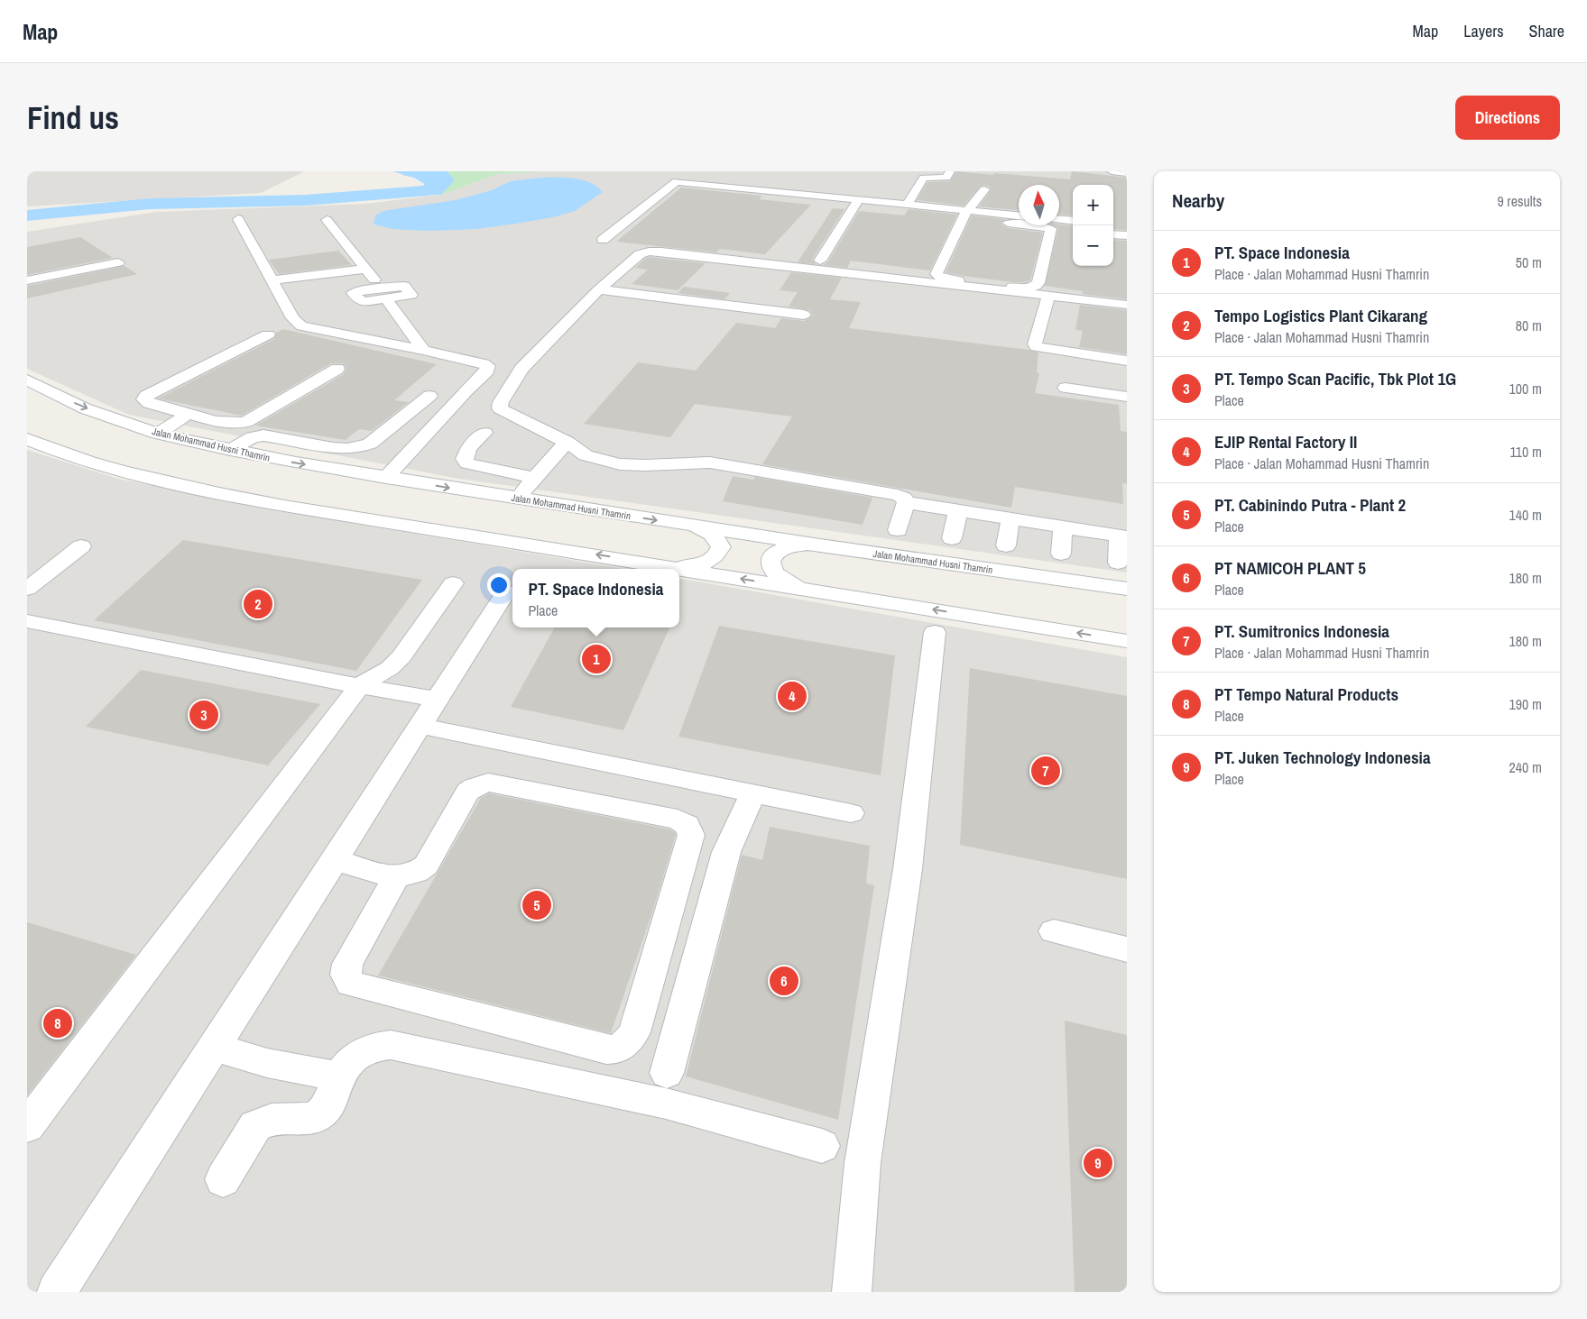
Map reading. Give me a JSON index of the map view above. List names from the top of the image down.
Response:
{
  "streets": {
    "street": ["Jalan Mohammad Husni Thamrin"]
  },
  "north": "top",
  "page": {
    "header": "Map",
    "nav": ["Map", "Layers", "Share"],
    "buttons": "Directions",
    "title": "Find us",
    "heading": ["Nearby", "9 results"],
    "map_buttons": ["+", "−"],
    "list": [
      {
        "mark": "1",
        "name": "PT. Space Indonesia",
        "note": "Place · Jalan Mohammad Husni Thamrin",
        "value": "50 m"
      },
      {
        "mark": "2",
        "name": "Tempo Logistics Plant Cikarang",
        "note": "Place · Jalan Mohammad Husni Thamrin",
        "value": "80 m"
      },
      {
        "mark": "3",
        "name": "PT. Tempo Scan Pacific, Tbk Plot 1G",
        "note": "Place",
        "value": "100 m"
      },
      {
        "mark": "4",
        "name": "EJIP Rental Factory II",
        "note": "Place · Jalan Mohammad Husni Thamrin",
        "value": "110 m"
      },
      {
        "mark": "5",
        "name": "PT. Cabinindo Putra - Plant 2",
        "note": "Place",
        "value": "140 m"
      },
      {
        "mark": "6",
        "name": "PT NAMICOH PLANT 5",
        "note": "Place",
        "value": "180 m"
      },
      {
        "mark": "7",
        "name": "PT. Sumitronics Indonesia",
        "note": "Place · Jalan Mohammad Husni Thamrin",
        "value": "180 m"
      },
      {
        "mark": "8",
        "name": "PT Tempo Natural Products",
        "note": "Place",
        "value": "190 m"
      },
      {
        "mark": "9",
        "name": "PT. Juken Technology Indonesia",
        "note": "Place",
        "value": "240 m"
      }
    ],
    "popup": ["PT. Space Indonesia", "Place"],
    "pins": [
      "2",
      "1",
      "4",
      "3",
      "7",
      "5",
      "6",
      "8",
      "9"
    ]
  }
}
